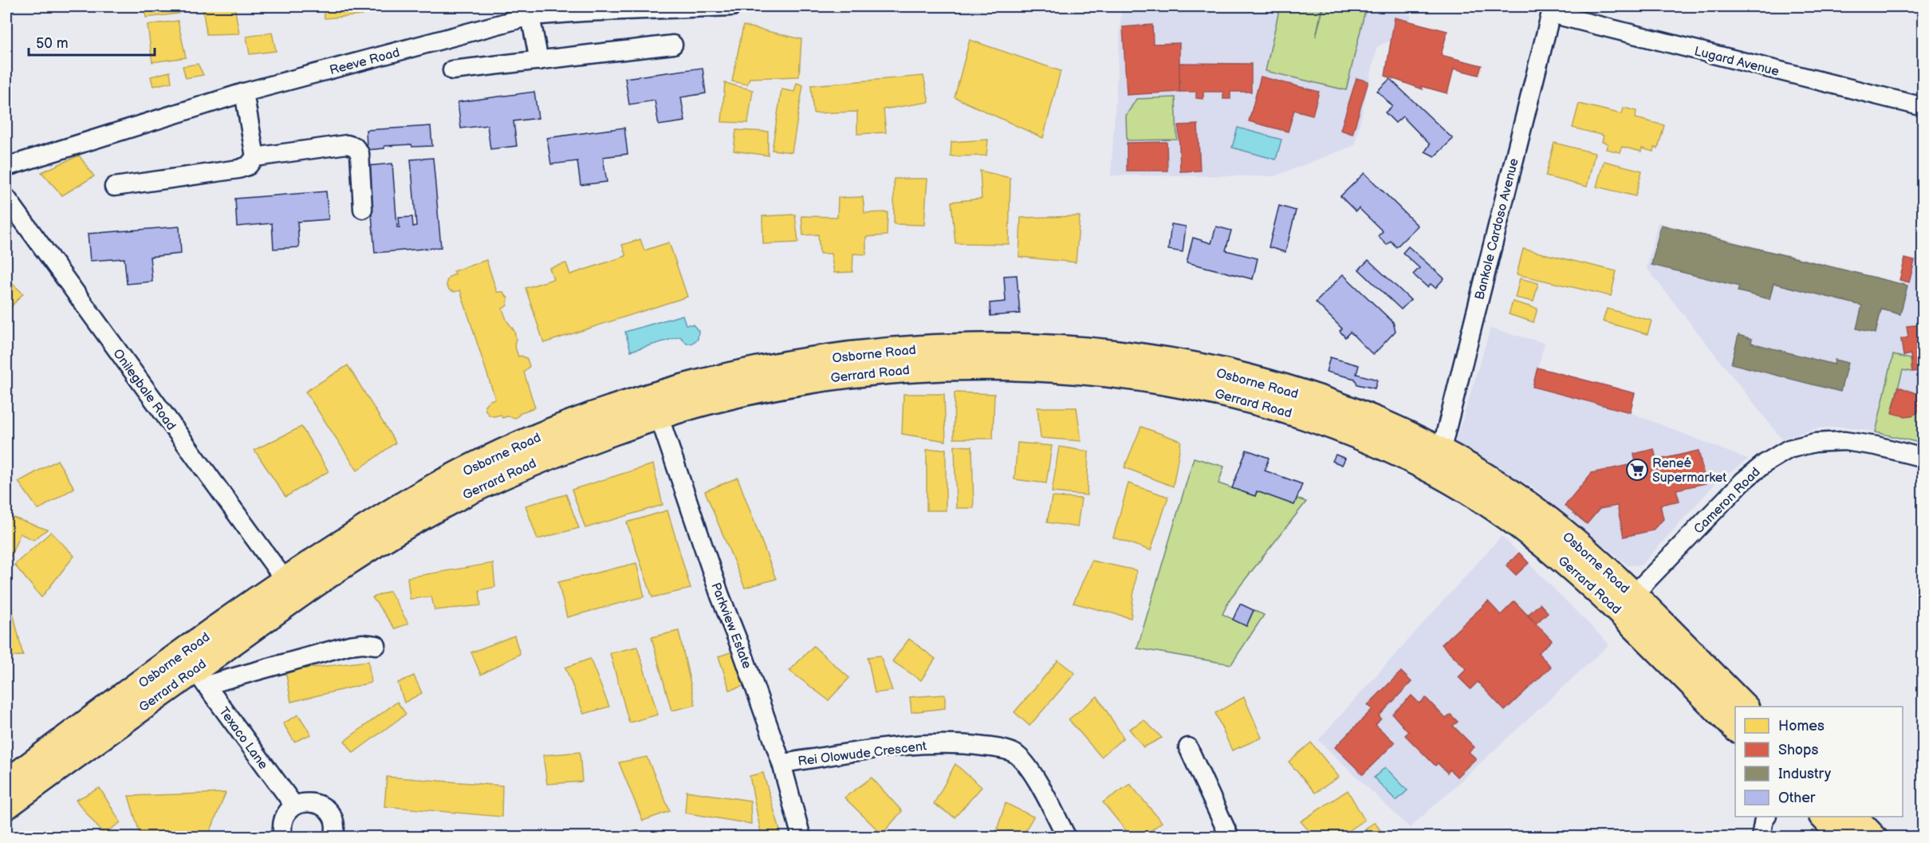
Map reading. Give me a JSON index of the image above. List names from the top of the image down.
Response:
{
  "streets": {
    "main road": ["Osborne Road", "Gerrard Road"],
    "street": [
      "Reeve Road",
      "Lugard Avenue",
      "Bankole Cardoso Avenue",
      "Onilegbale Road",
      "Cameron Road",
      "Parkview Estate",
      "Texaco Lane",
      "Rei Olowude Crescent"
    ]
  },
  "crossings": [
    ["Lugard Avenue", "Bankole Cardoso Avenue"],
    ["Bankole Cardoso Avenue", "Osborne Road"],
    ["Osborne Road", "Onilegbale Road"],
    ["Osborne Road", "Cameron Road"],
    ["Gerrard Road", "Parkview Estate"],
    ["Gerrard Road", "Texaco Lane"],
    ["Parkview Estate", "Rei Olowude Crescent"]
  ],
  "places": {
    "supermarket": ["Reneé Supermarket"]
  },
  "legend": [
    "Homes",
    "Shops",
    "Industry",
    "Other"
  ],
  "scale_bar": "50 m"
}
